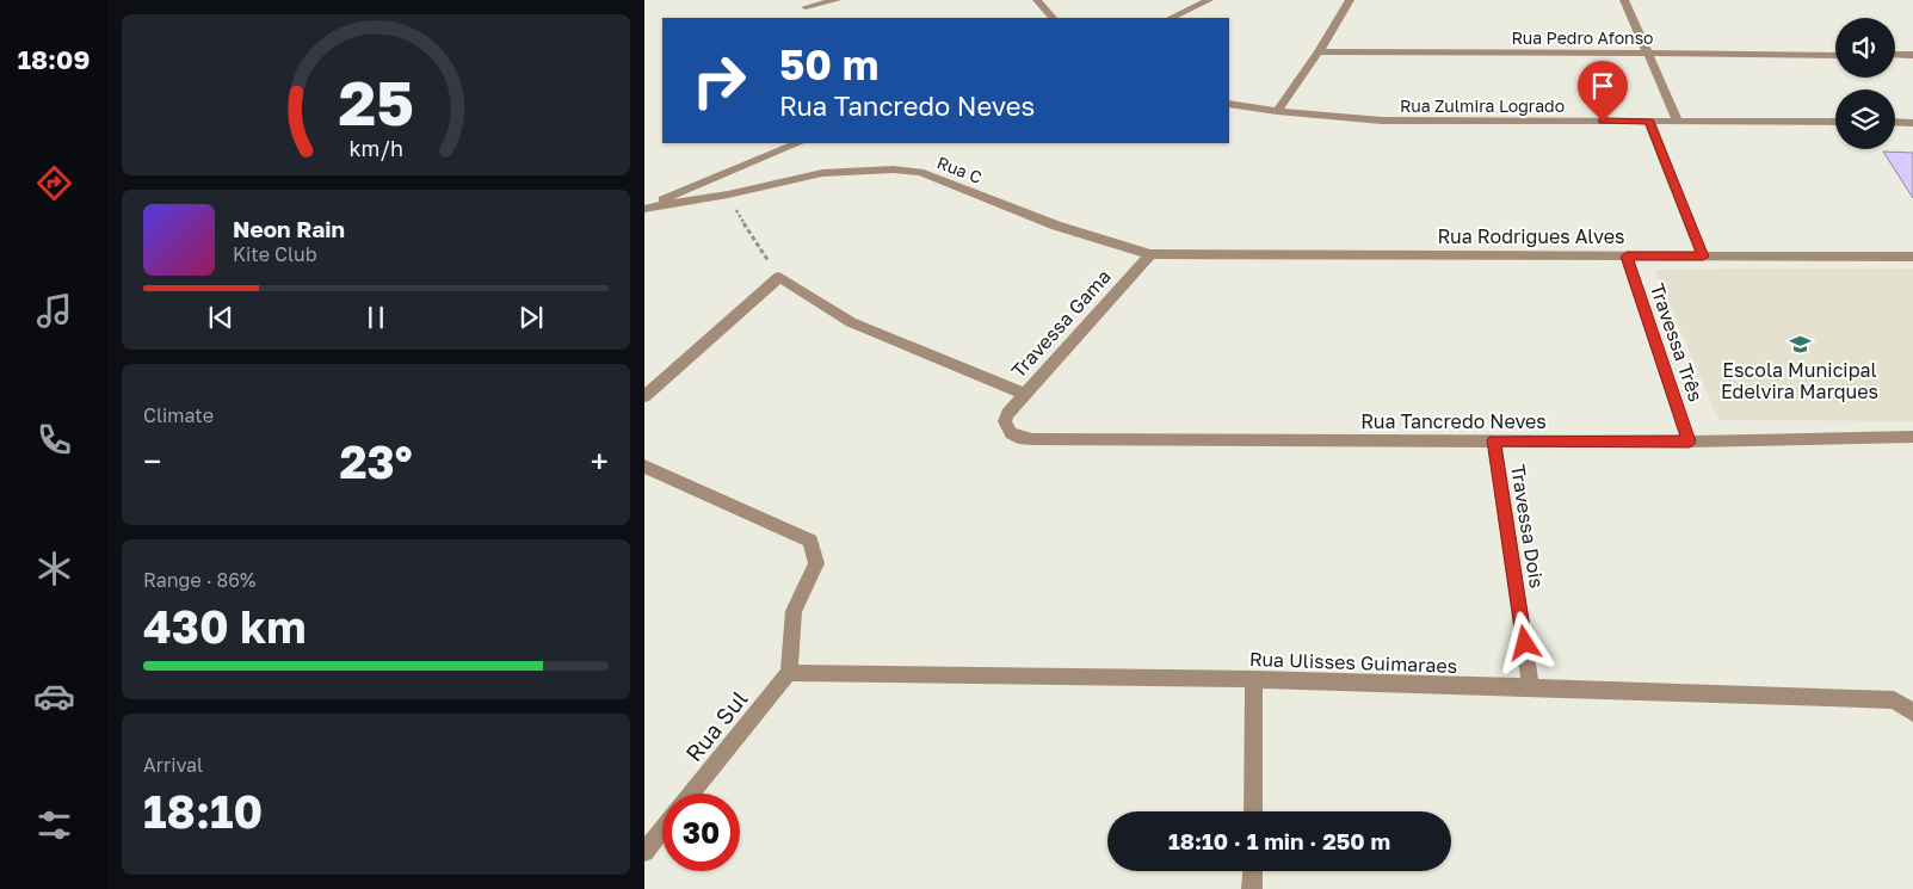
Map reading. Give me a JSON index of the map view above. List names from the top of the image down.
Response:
{
  "streets": {
    "street": [
      "Rua Pedro Afonso",
      "Rua Zulmira Logrado",
      "Rua C",
      "Rua Rodrigues Alves",
      "Travessa Gama",
      "Travessa Três",
      "Rua Tancredo Neves",
      "Travessa Dois",
      "Rua Ulisses Guimaraes",
      "Rua Sul"
    ]
  },
  "crossings": [
    ["Rua C", "Rua Rodrigues Alves"],
    ["Rua C", "Travessa Gama"],
    ["Rua Rodrigues Alves", "Travessa Gama"],
    ["Rua Rodrigues Alves", "Travessa Três"],
    ["Travessa Gama", "Rua Tancredo Neves"],
    ["Travessa Três", "Rua Tancredo Neves"],
    ["Rua Tancredo Neves", "Travessa Dois"],
    ["Travessa Dois", "Rua Ulisses Guimaraes"],
    ["Rua Ulisses Guimaraes", "Rua Sul"]
  ],
  "places": {
    "school or university": ["Escola Municipal Edelvira Marques"]
  },
  "page": {
    "tabs": "18:09",
    "turn": ["50 m", "Rua Tancredo Neves"],
    "song": ["Neon Rain", "Kite Club"],
    "tile": [
      "Climate",
      ["Range · 86%", "430 km"],
      ["Arrival", "18:10"]
    ],
    "heat": ["−", "23°", "+"],
    "limit": "30",
    "trip": "18:10 · 1 min · 250 m",
    "gauge": ["25", "km/h"]
  }
}
